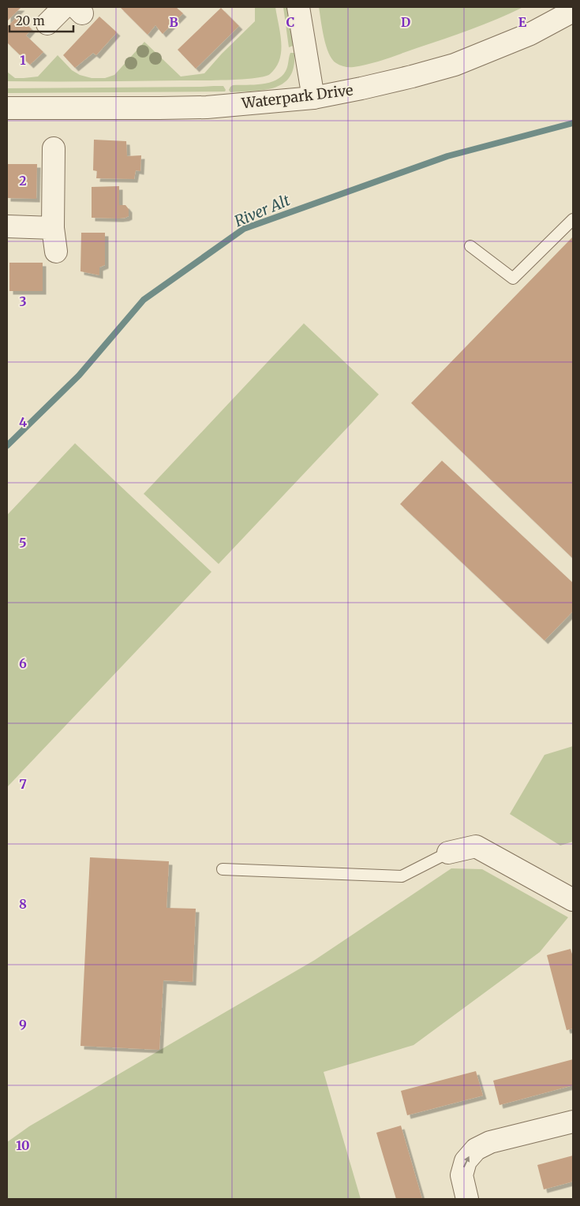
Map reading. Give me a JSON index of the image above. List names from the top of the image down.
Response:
{
  "streets": {
    "street": ["Waterpark Drive"]
  },
  "water": ["River Alt"],
  "scale_bar": "20 m",
  "grid": {
    "columns": [
      "B",
      "C",
      "D",
      "E"
    ],
    "rows": [
      "1",
      "2",
      "3",
      "4",
      "5",
      "6",
      "7",
      "8",
      "9",
      "10"
    ]
  }
}
